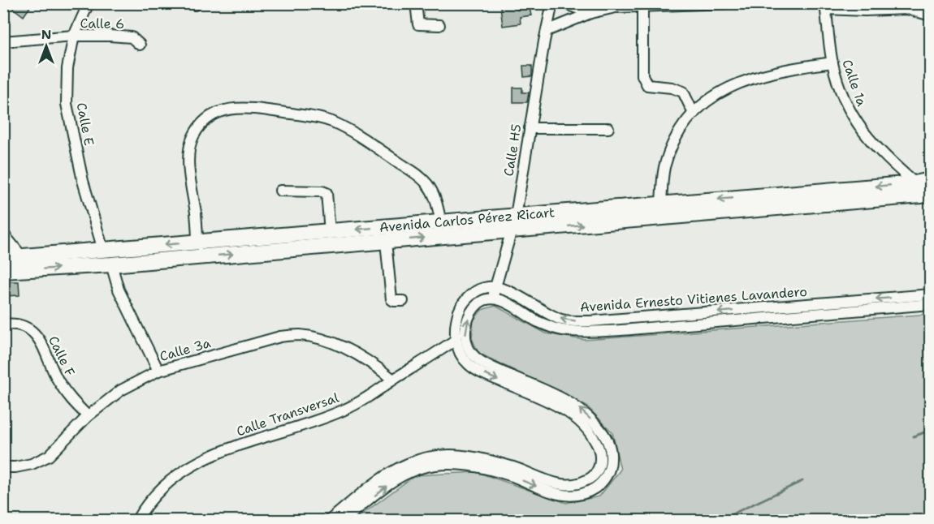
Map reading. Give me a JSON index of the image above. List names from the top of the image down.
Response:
{
  "streets": {
    "main road": ["Avenida Carlos Pérez Ricart"],
    "street": [
      "Calle 6",
      "Calle 1a",
      "Calle E",
      "Calle H5",
      "Avenida Ernesto Vitienes Lavandero",
      "Calle 3a",
      "Calle F",
      "Calle Transversal"
    ]
  },
  "crossings": [
    ["Calle 6", "Calle E"],
    ["Calle 1a", "Avenida Carlos Pérez Ricart"],
    ["Calle E", "Avenida Carlos Pérez Ricart"],
    ["Calle H5", "Avenida Carlos Pérez Ricart"],
    ["Calle H5", "Avenida Ernesto Vitienes Lavandero"],
    ["Calle 3a", "Calle F"],
    ["Calle 3a", "Calle Transversal"]
  ],
  "north": "top"
}
